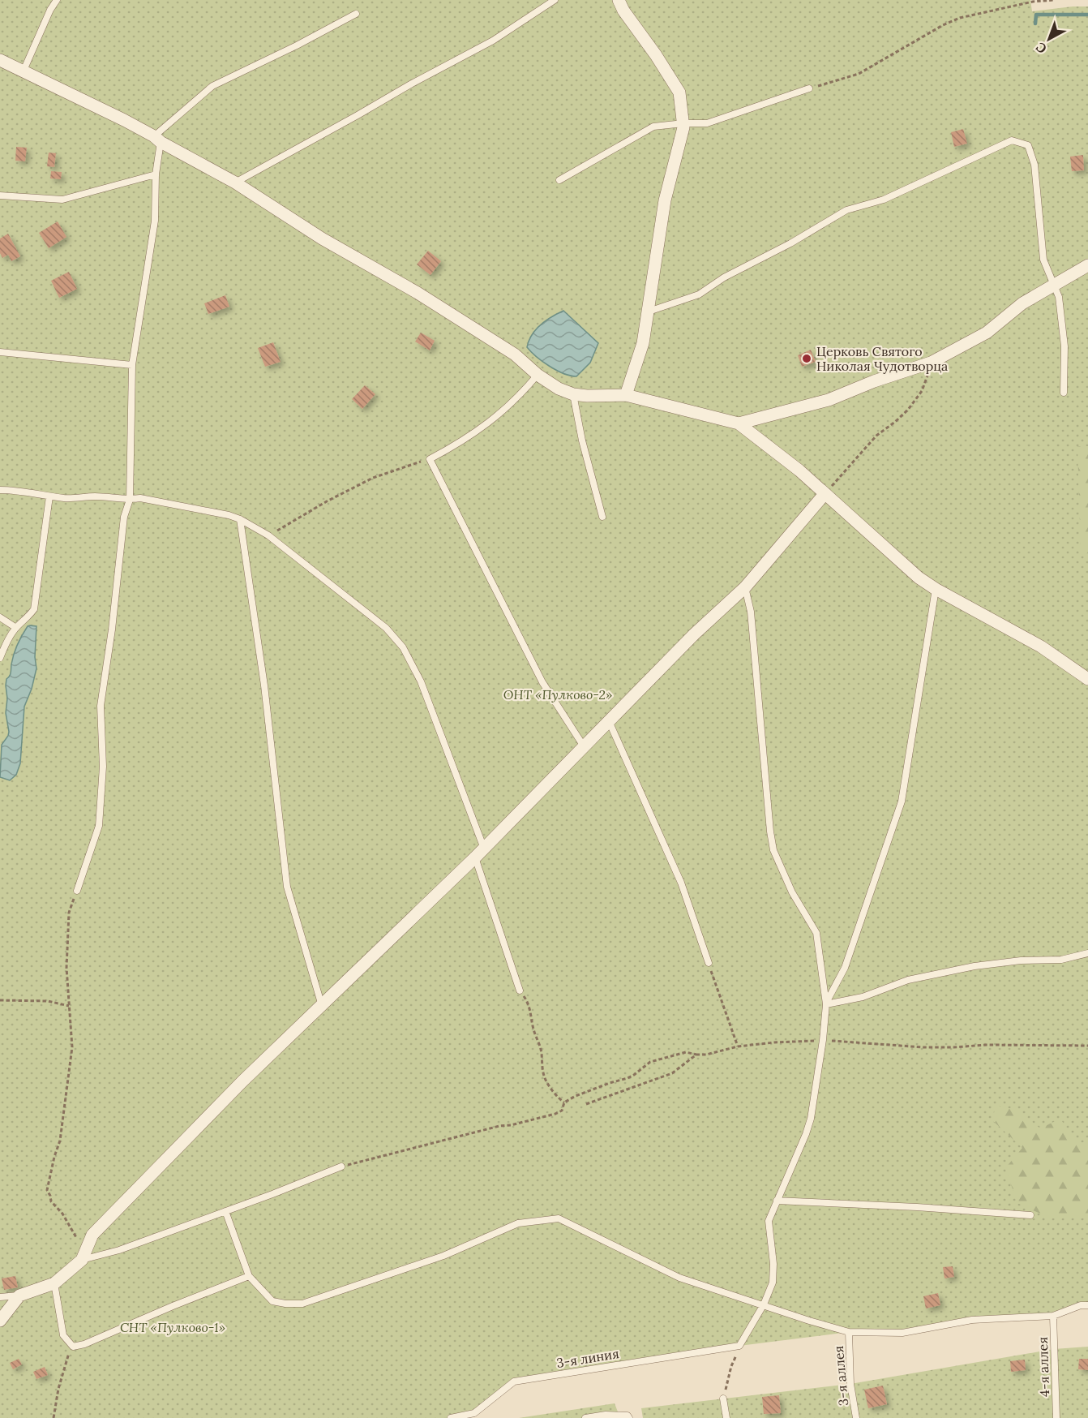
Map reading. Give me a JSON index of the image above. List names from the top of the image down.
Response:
{
  "streets": {
    "lane": ["3-я линия", "4-я аллея", "3-я аллея"]
  },
  "parks": ["ОНТ «Пулково-2»", "СНТ «Пулково-1»"],
  "places": ["Церковь Святого Николая Чудотворца"],
  "north": "bottom left"
}
